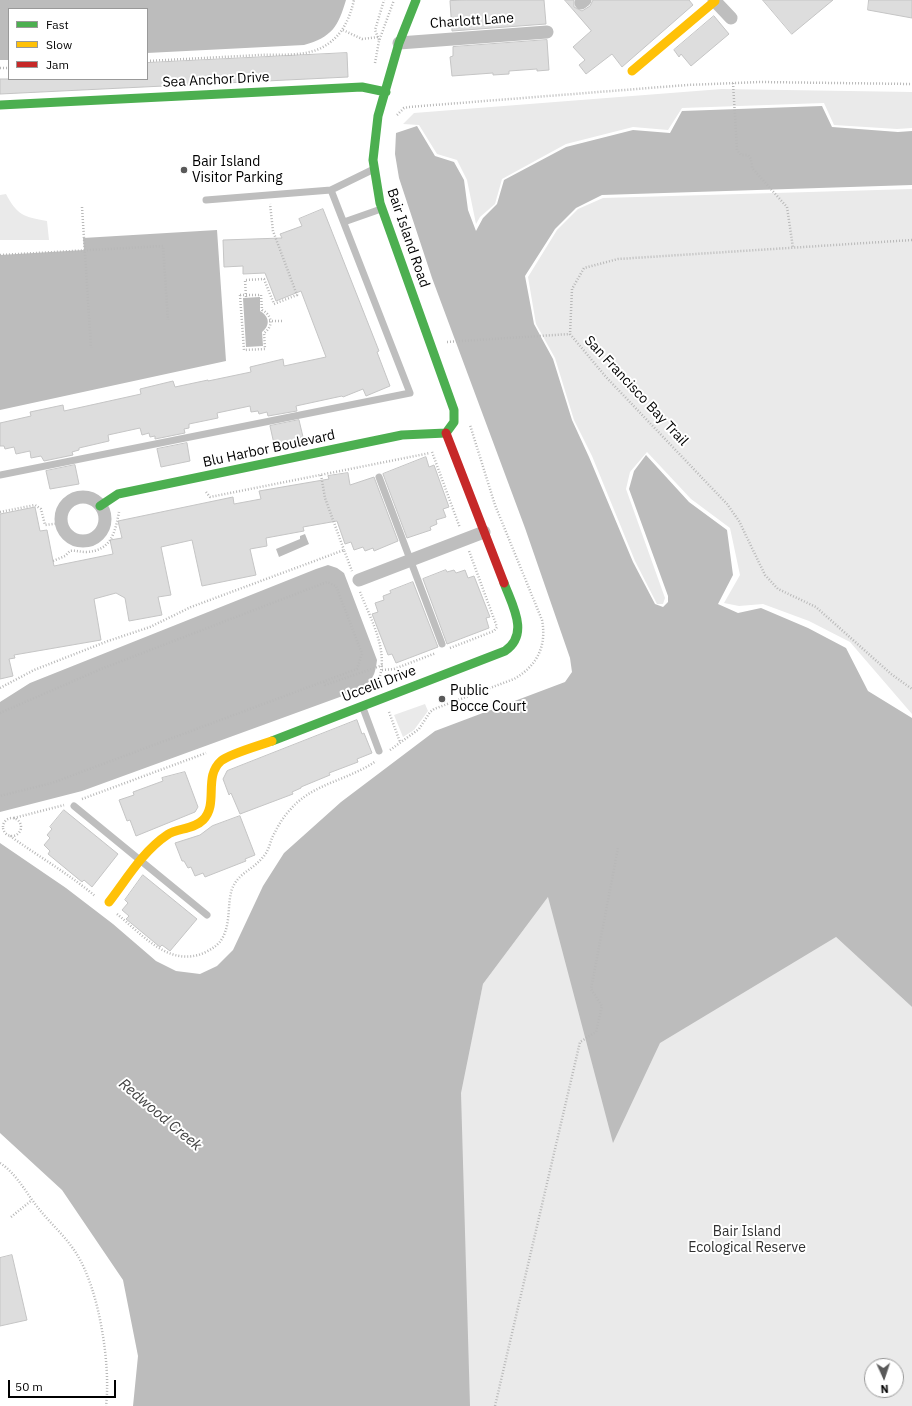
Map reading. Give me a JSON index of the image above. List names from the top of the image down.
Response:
{
  "streets": {
    "street": [
      "Charlott Lane",
      "Sea Anchor Drive",
      "Bair Island Road",
      "Blu Harbor Boulevard",
      "Uccelli Drive"
    ],
    "path": ["San Francisco Bay Trail"]
  },
  "crossings": [
    ["Charlott Lane", "Bair Island Road"],
    ["Sea Anchor Drive", "Bair Island Road"],
    ["Bair Island Road", "Blu Harbor Boulevard"],
    ["Bair Island Road", "Uccelli Drive"],
    ["Blu Harbor Boulevard", "Uccelli Drive"]
  ],
  "water": ["Redwood Creek"],
  "parks": ["Bair Island Ecological Reserve"],
  "places": ["Bair Island Visitor Parking", "Public Bocce Court"],
  "legend": ["Fast", "Slow", "Jam"],
  "scale_bar": "50 m",
  "north": "bottom"
}
